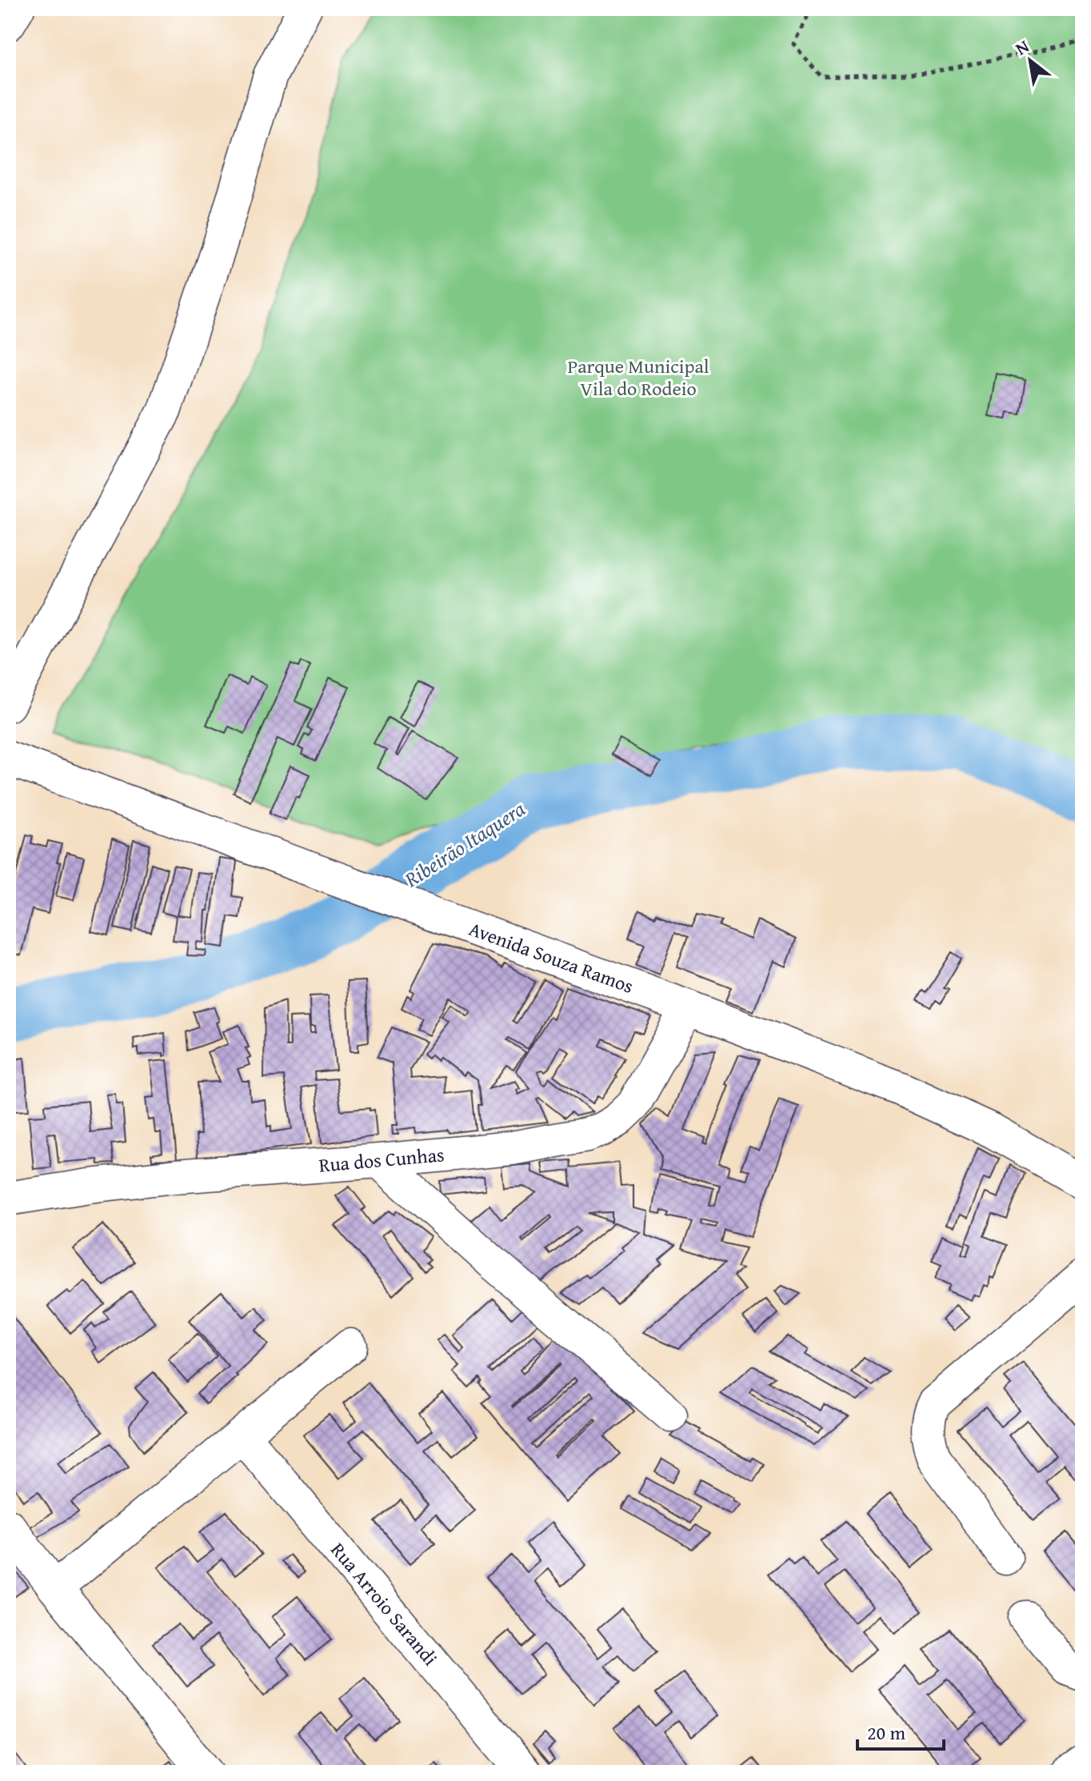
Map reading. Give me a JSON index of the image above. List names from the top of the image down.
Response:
{
  "streets": {
    "street": ["Avenida Souza Ramos", "Rua dos Cunhas", "Rua Arroio Sarandi"]
  },
  "crossings": [
    ["Avenida Souza Ramos", "Rua dos Cunhas"]
  ],
  "water": ["Ribeirão Itaquera"],
  "parks": ["Parque Municipal Vila do Rodeio"],
  "scale_bar": "20 m",
  "north": "top left"
}
